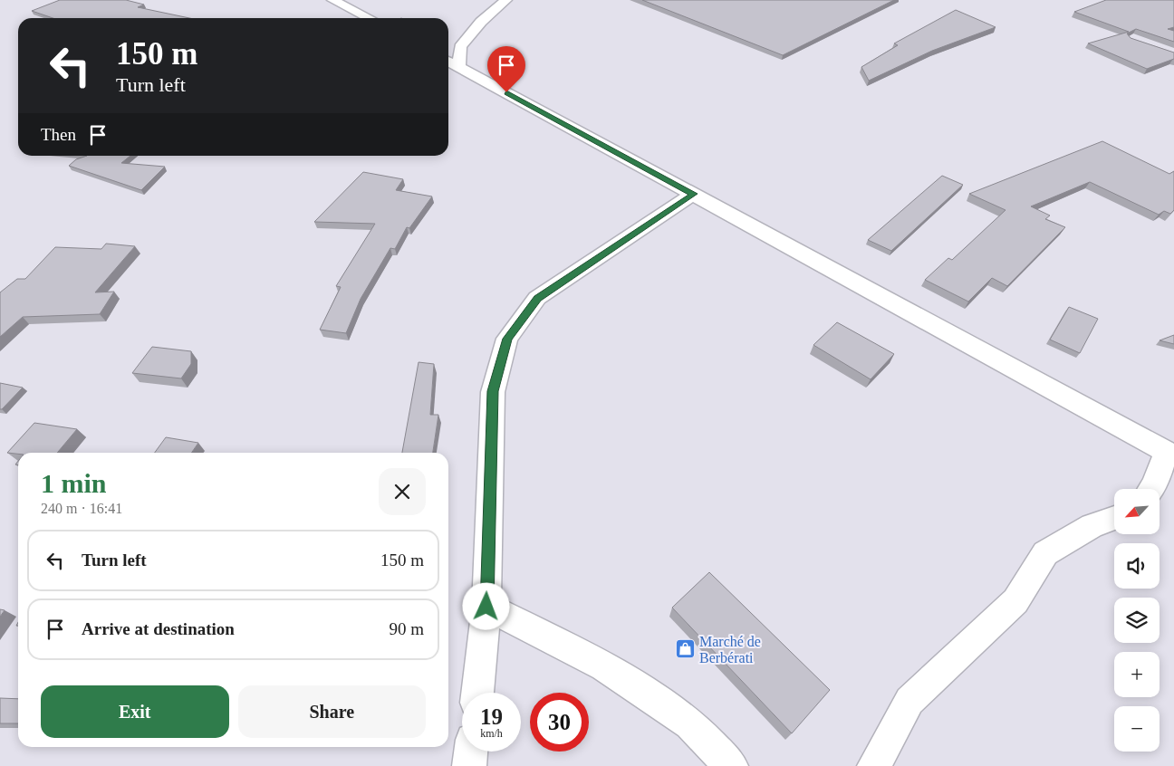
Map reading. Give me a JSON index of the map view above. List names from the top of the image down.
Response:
{
  "places": {
    "shop": ["Marché de Berbérati"]
  },
  "north": "bottom left",
  "page": {
    "turn": ["150 m", "Turn left"],
    "then": "Then",
    "heading": ["1 min", "240 m · 16:41"],
    "map_buttons": ["+", "−"],
    "list": [
      {
        "name": "Turn left",
        "value": "150 m"
      },
      {
        "name": "Arrive at destination",
        "value": "90 m"
      }
    ],
    "buttons": ["Exit", "Share"],
    "speed": "19 km/h",
    "limit": "30"
  }
}
